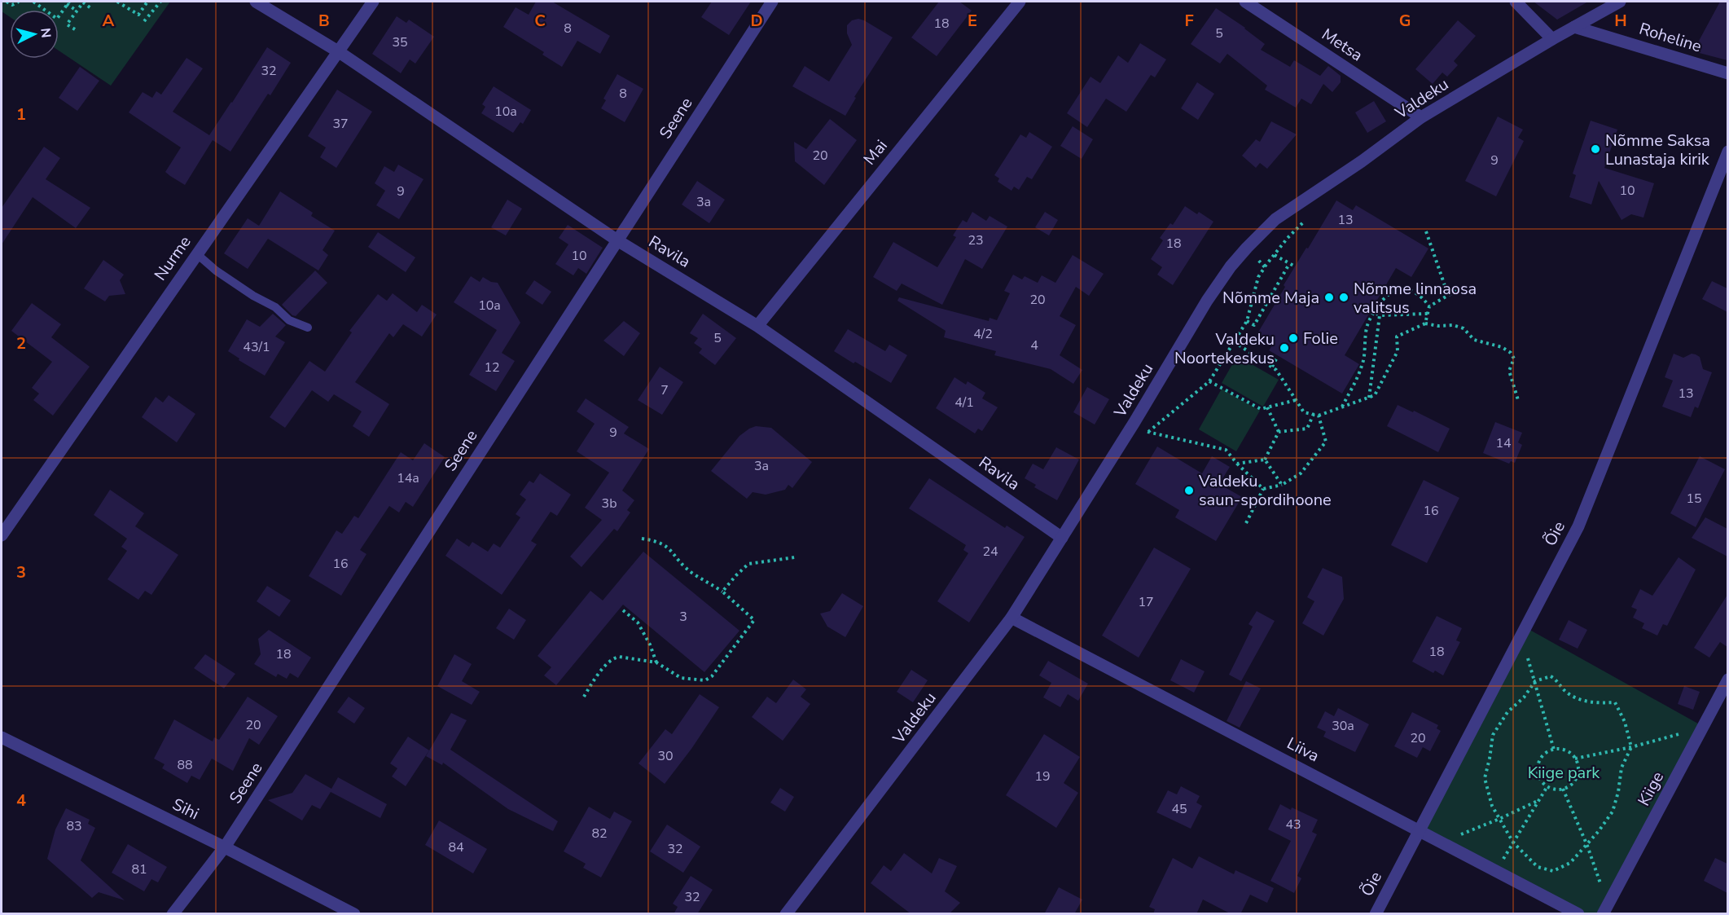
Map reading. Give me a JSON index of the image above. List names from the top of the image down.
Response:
{
  "streets": {
    "street": [
      "Roheline",
      "Metsa",
      "Valdeku",
      "Seene",
      "Mai",
      "Ravila",
      "Nurme",
      "Õie",
      "Liiva",
      "Kiige",
      "Sihi"
    ]
  },
  "crossings": [
    ["Roheline", "Valdeku"],
    ["Metsa", "Valdeku"],
    ["Valdeku", "Ravila"],
    ["Valdeku", "Liiva"],
    ["Seene", "Ravila"],
    ["Seene", "Sihi"],
    ["Mai", "Ravila"],
    ["Ravila", "Nurme"],
    ["Õie", "Liiva"]
  ],
  "parks": ["Kiige park"],
  "places": [
    "Nõmme Saksa Lunastaja kirik",
    "Nõmme Maja",
    "Nõmme linnaosa valitsus",
    "Folie",
    "Valdeku Noortekeskus",
    "Valdeku saun-spordihoone"
  ],
  "house_numbers": [
    "18",
    "8",
    "5",
    "35",
    "32",
    "8",
    "10a",
    "37",
    "20",
    "9",
    "10",
    "9",
    "3a",
    "13",
    "23",
    "18",
    "10",
    "20",
    "10a",
    "4/2",
    "5",
    "4",
    "43/1",
    "12",
    "7",
    "13",
    "4/1",
    "9",
    "14",
    "3a",
    "14a",
    "15",
    "3b",
    "16",
    "24",
    "16",
    "17",
    "3",
    "18",
    "18",
    "20",
    "30a",
    "20",
    "30",
    "88",
    "19",
    "45",
    "43",
    "83",
    "82",
    "84",
    "32",
    "81",
    "32"
  ],
  "north": "right",
  "grid": {
    "columns": [
      "A",
      "B",
      "C",
      "D",
      "E",
      "F",
      "G",
      "H"
    ],
    "rows": [
      "1",
      "2",
      "3",
      "4"
    ]
  }
}
